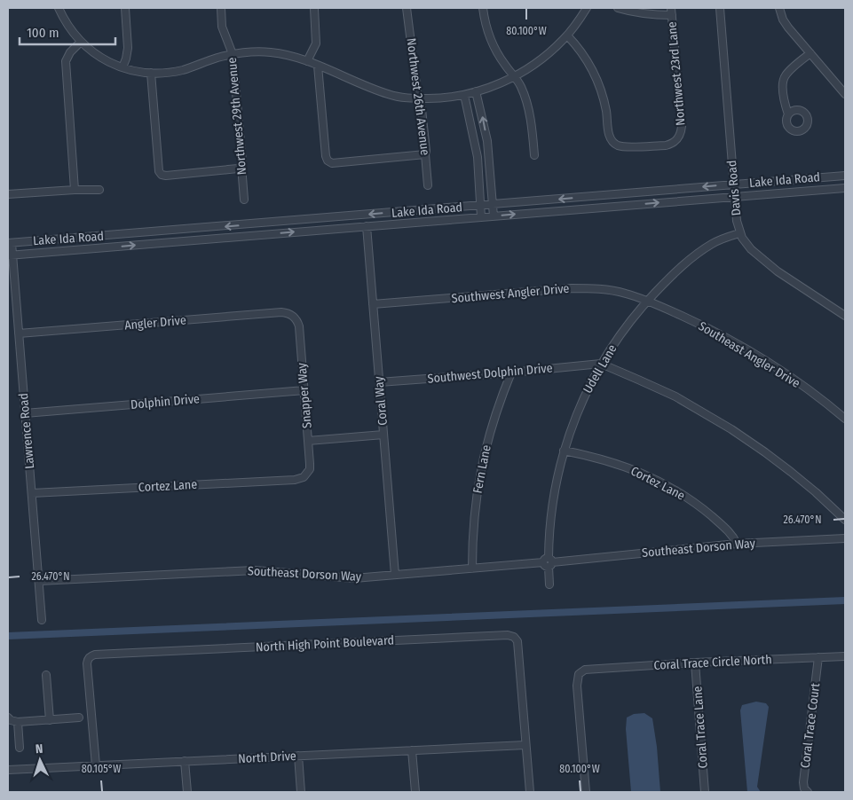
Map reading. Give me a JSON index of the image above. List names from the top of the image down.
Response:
{
  "streets": {
    "street": [
      "Northwest 23rd Lane",
      "Northwest 26th Avenue",
      "Northwest 29th Avenue",
      "Lake Ida Road",
      "Davis Road",
      "Southwest Angler Drive",
      "Angler Drive",
      "Southeast Angler Drive",
      "Udell Lane",
      "Southwest Dolphin Drive",
      "Snapper Way",
      "Coral Way",
      "Dolphin Drive",
      "Lawrence Road",
      "Fern Lane",
      "Cortez Lane",
      "Southeast Dorson Way",
      "North High Point Boulevard",
      "Coral Trace Circle North",
      "Coral Trace Court",
      "Coral Trace Lane",
      "North Drive"
    ]
  },
  "crossings": [
    ["Lake Ida Road", "Davis Road"],
    ["Lake Ida Road", "Coral Way"],
    ["Lake Ida Road", "Lawrence Road"],
    ["Davis Road", "Udell Lane"],
    ["Southwest Angler Drive", "Southeast Angler Drive"],
    ["Southwest Angler Drive", "Udell Lane"],
    ["Southwest Angler Drive", "Coral Way"],
    ["Angler Drive", "Snapper Way"],
    ["Angler Drive", "Lawrence Road"],
    ["Southeast Angler Drive", "Udell Lane"],
    ["Udell Lane", "Southwest Dolphin Drive"],
    ["Udell Lane", "Cortez Lane"],
    ["Udell Lane", "Southeast Dorson Way"],
    ["Southwest Dolphin Drive", "Coral Way"],
    ["Southwest Dolphin Drive", "Fern Lane"],
    ["Snapper Way", "Dolphin Drive"],
    ["Snapper Way", "Cortez Lane"],
    ["Coral Way", "Southeast Dorson Way"],
    ["Dolphin Drive", "Lawrence Road"],
    ["Lawrence Road", "Cortez Lane"],
    ["Lawrence Road", "Southeast Dorson Way"],
    ["Fern Lane", "Southeast Dorson Way"],
    ["Cortez Lane", "Southeast Dorson Way"],
    ["North High Point Boulevard", "North Drive"],
    ["Coral Trace Circle North", "Coral Trace Court"],
    ["Coral Trace Circle North", "Coral Trace Lane"]
  ],
  "scale_bar": "100 m",
  "north": "top",
  "coordinates": ["80.100°W", "26.470°N", "80.105°W"]
}
